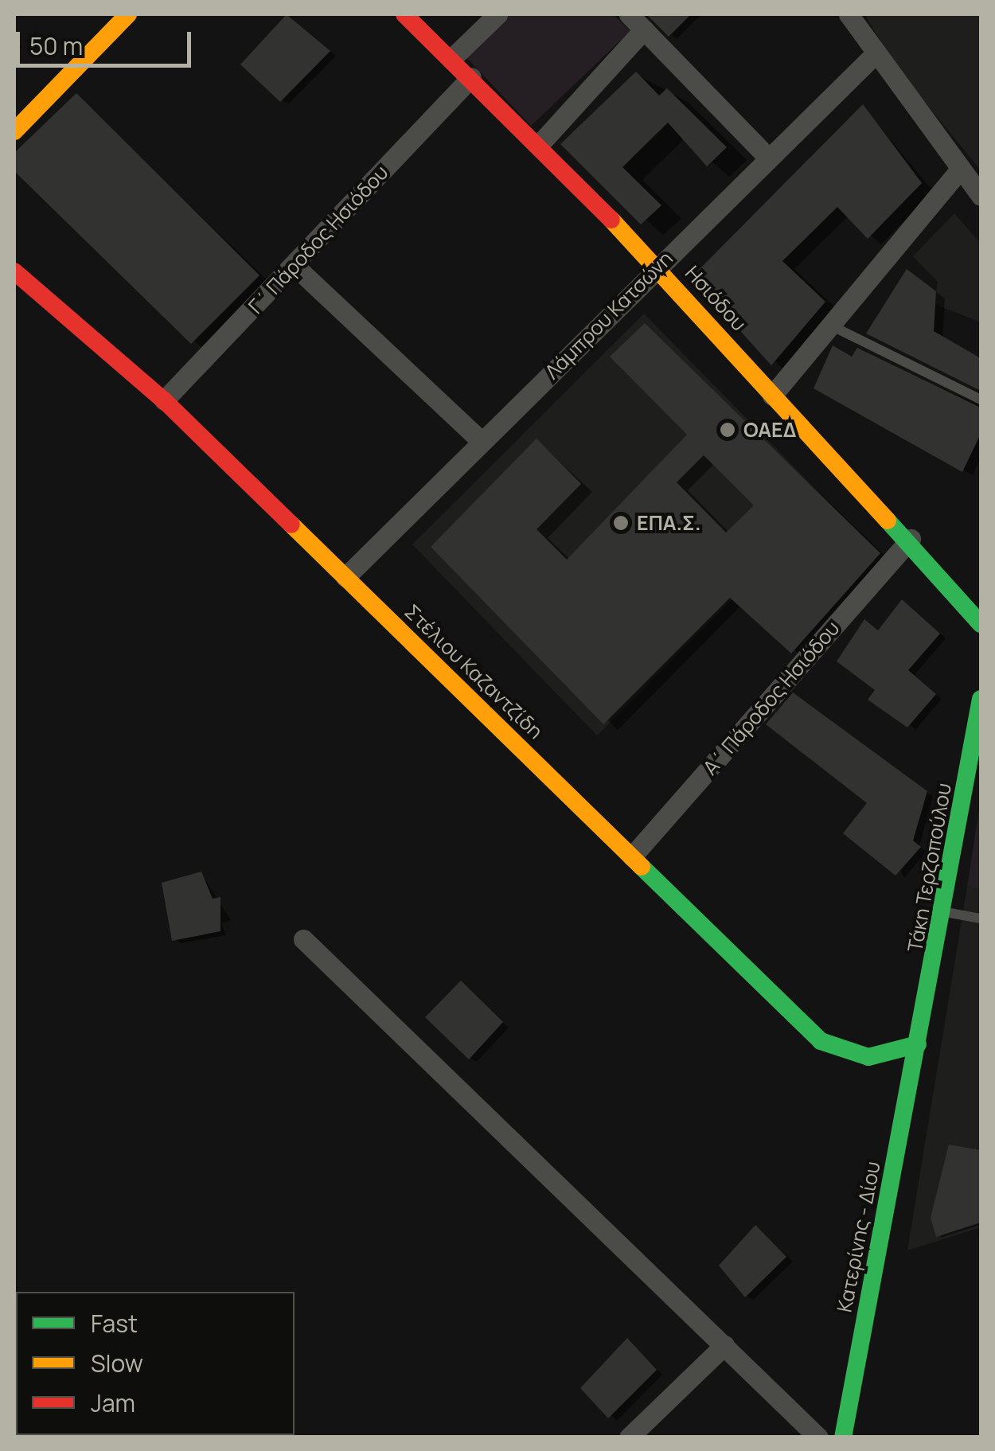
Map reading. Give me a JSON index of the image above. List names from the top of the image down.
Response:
{
  "streets": {
    "street": [
      "Γ΄ Πάροδος Ησιόδου",
      "Ησιόδου",
      "Λάμπρου Κατσώνη",
      "Στέλιου Καζαντζίδη",
      "Α΄ Πάροδος Ησιόδου",
      "Τάκη Τερζοπούλου",
      "Κατερίνης - Δίου"
    ]
  },
  "crossings": [
    ["Γ΄ Πάροδος Ησιόδου", "Ησιόδου"],
    ["Γ΄ Πάροδος Ησιόδου", "Στέλιου Καζαντζίδη"],
    ["Ησιόδου", "Λάμπρου Κατσώνη"],
    ["Ησιόδου", "Α΄ Πάροδος Ησιόδου"],
    ["Λάμπρου Κατσώνη", "Στέλιου Καζαντζίδη"],
    ["Στέλιου Καζαντζίδη", "Α΄ Πάροδος Ησιόδου"],
    ["Στέλιου Καζαντζίδη", "Τάκη Τερζοπούλου"],
    ["Στέλιου Καζαντζίδη", "Κατερίνης - Δίου"],
    ["Τάκη Τερζοπούλου", "Κατερίνης - Δίου"]
  ],
  "places": ["ΟΑΕΔ", "ΕΠΑ.Σ."],
  "legend": ["Fast", "Slow", "Jam"],
  "scale_bar": "50 m"
}
